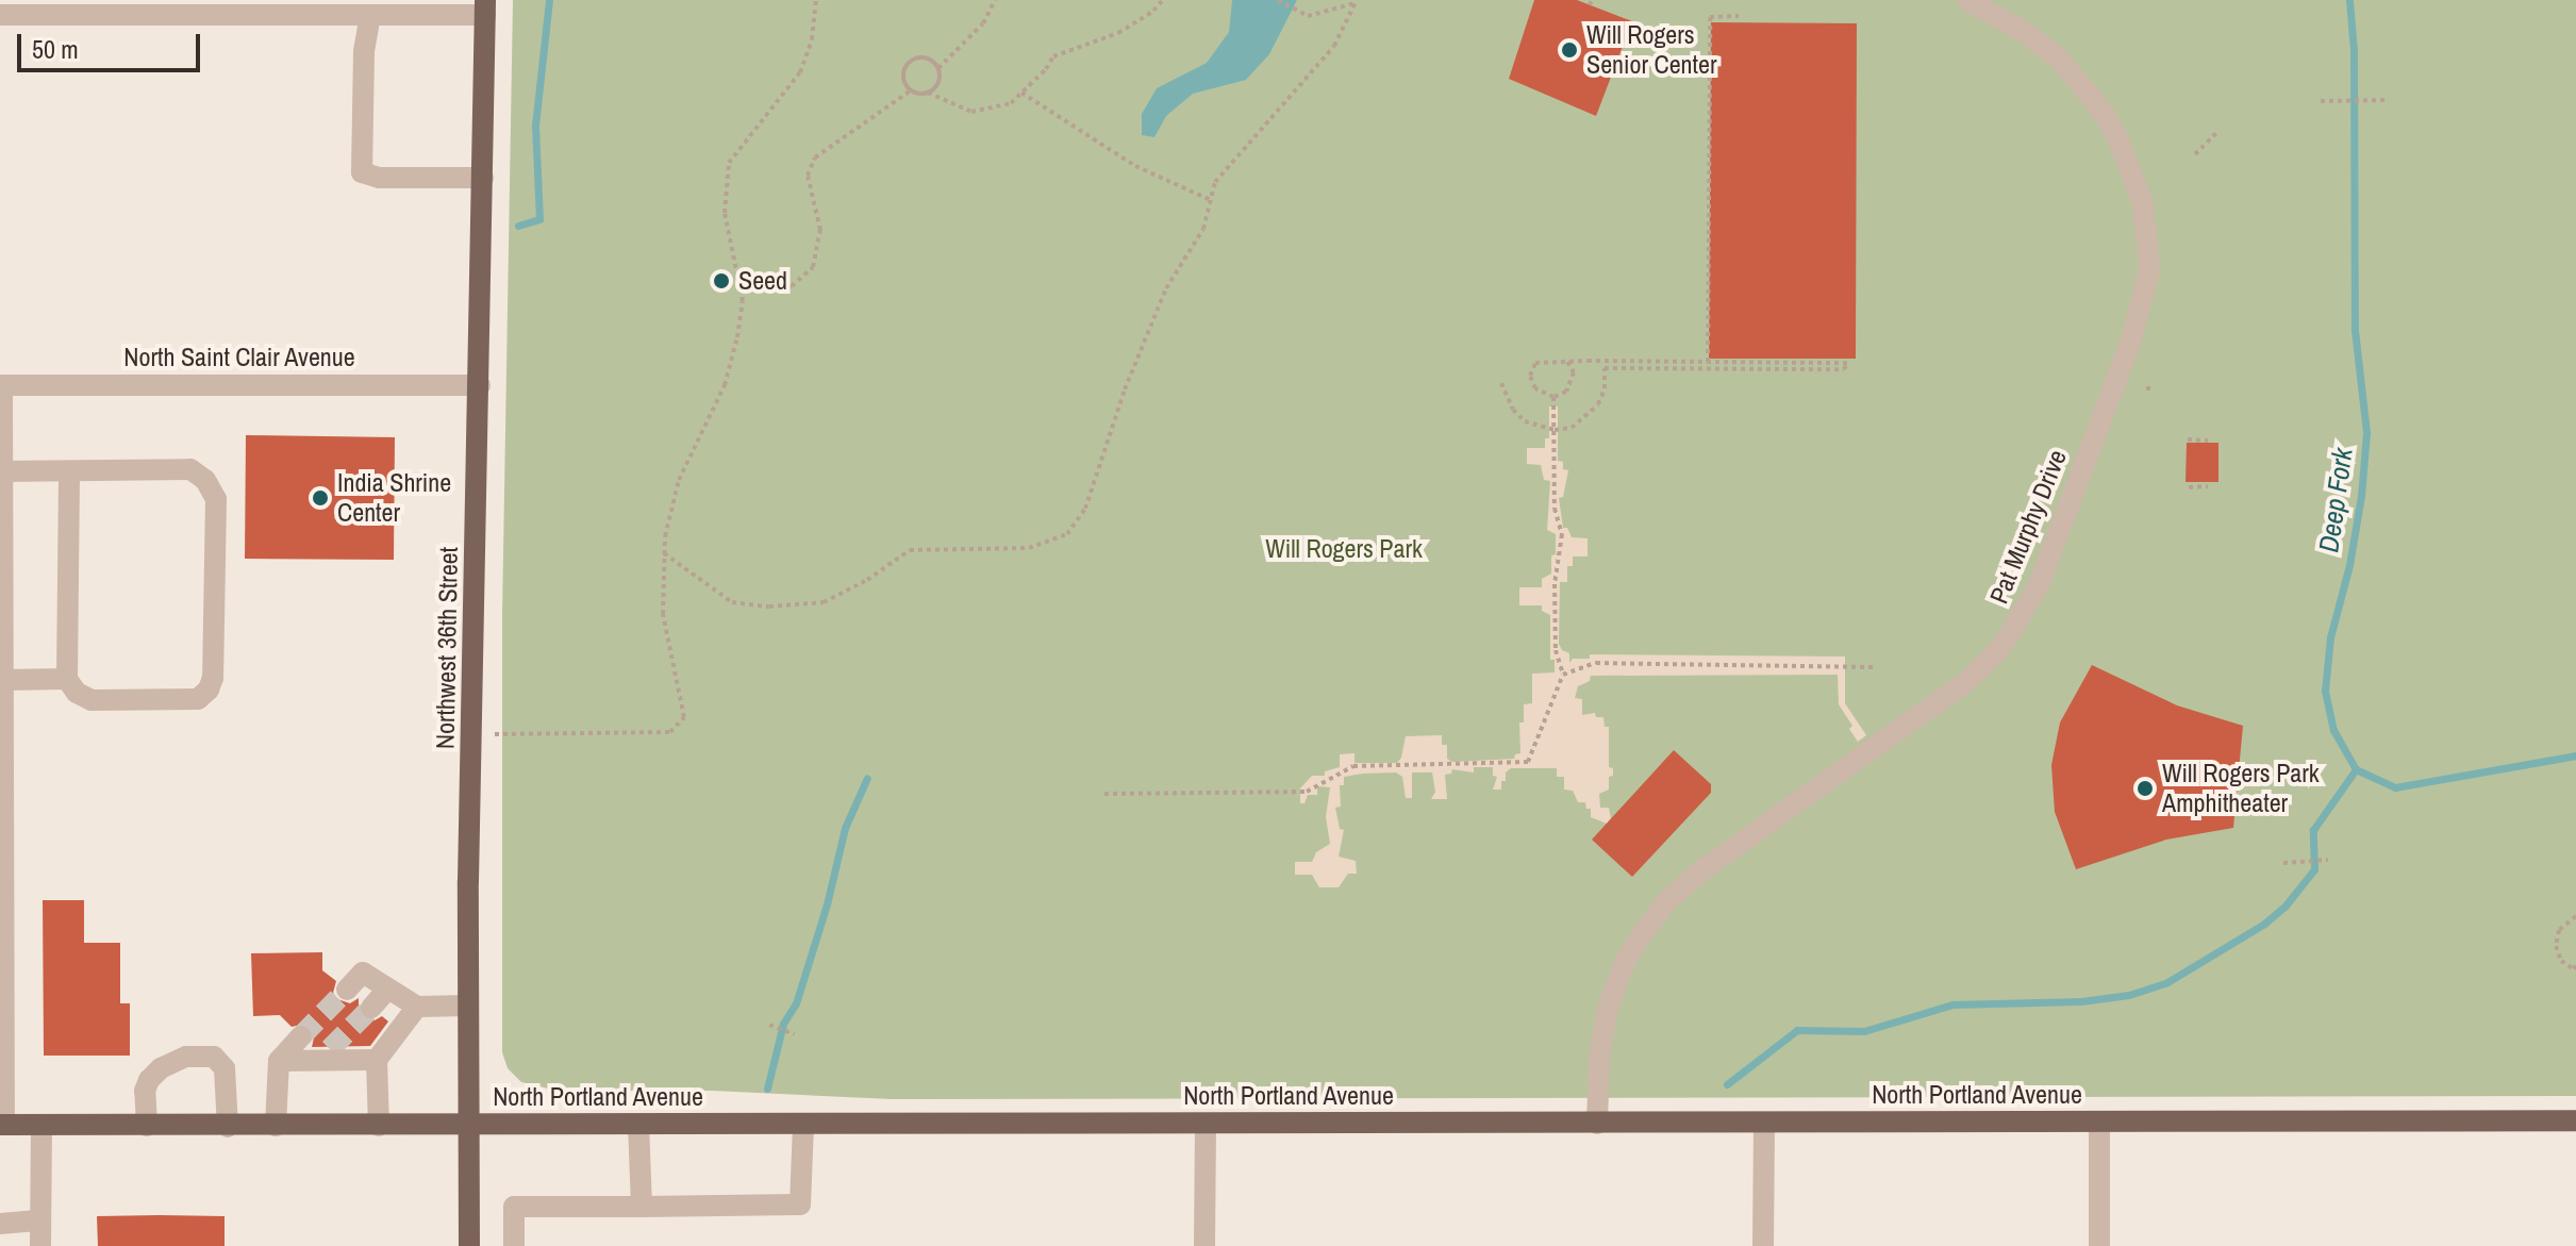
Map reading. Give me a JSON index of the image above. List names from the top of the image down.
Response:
{
  "streets": {
    "main road": ["Northwest 36th Street", "North Portland Avenue"],
    "street": ["North Saint Clair Avenue", "Pat Murphy Drive"]
  },
  "crossings": [
    ["North Saint Clair Avenue", "Northwest 36th Street"],
    ["Pat Murphy Drive", "North Portland Avenue"],
    ["Northwest 36th Street", "North Portland Avenue"]
  ],
  "water": ["Deep Fork"],
  "parks": ["Will Rogers Park"],
  "places": [
    "Will Rogers Senior Center",
    "Seed",
    "India Shrine Center",
    "Will Rogers Park Amphitheater"
  ],
  "scale_bar": "50 m"
}
